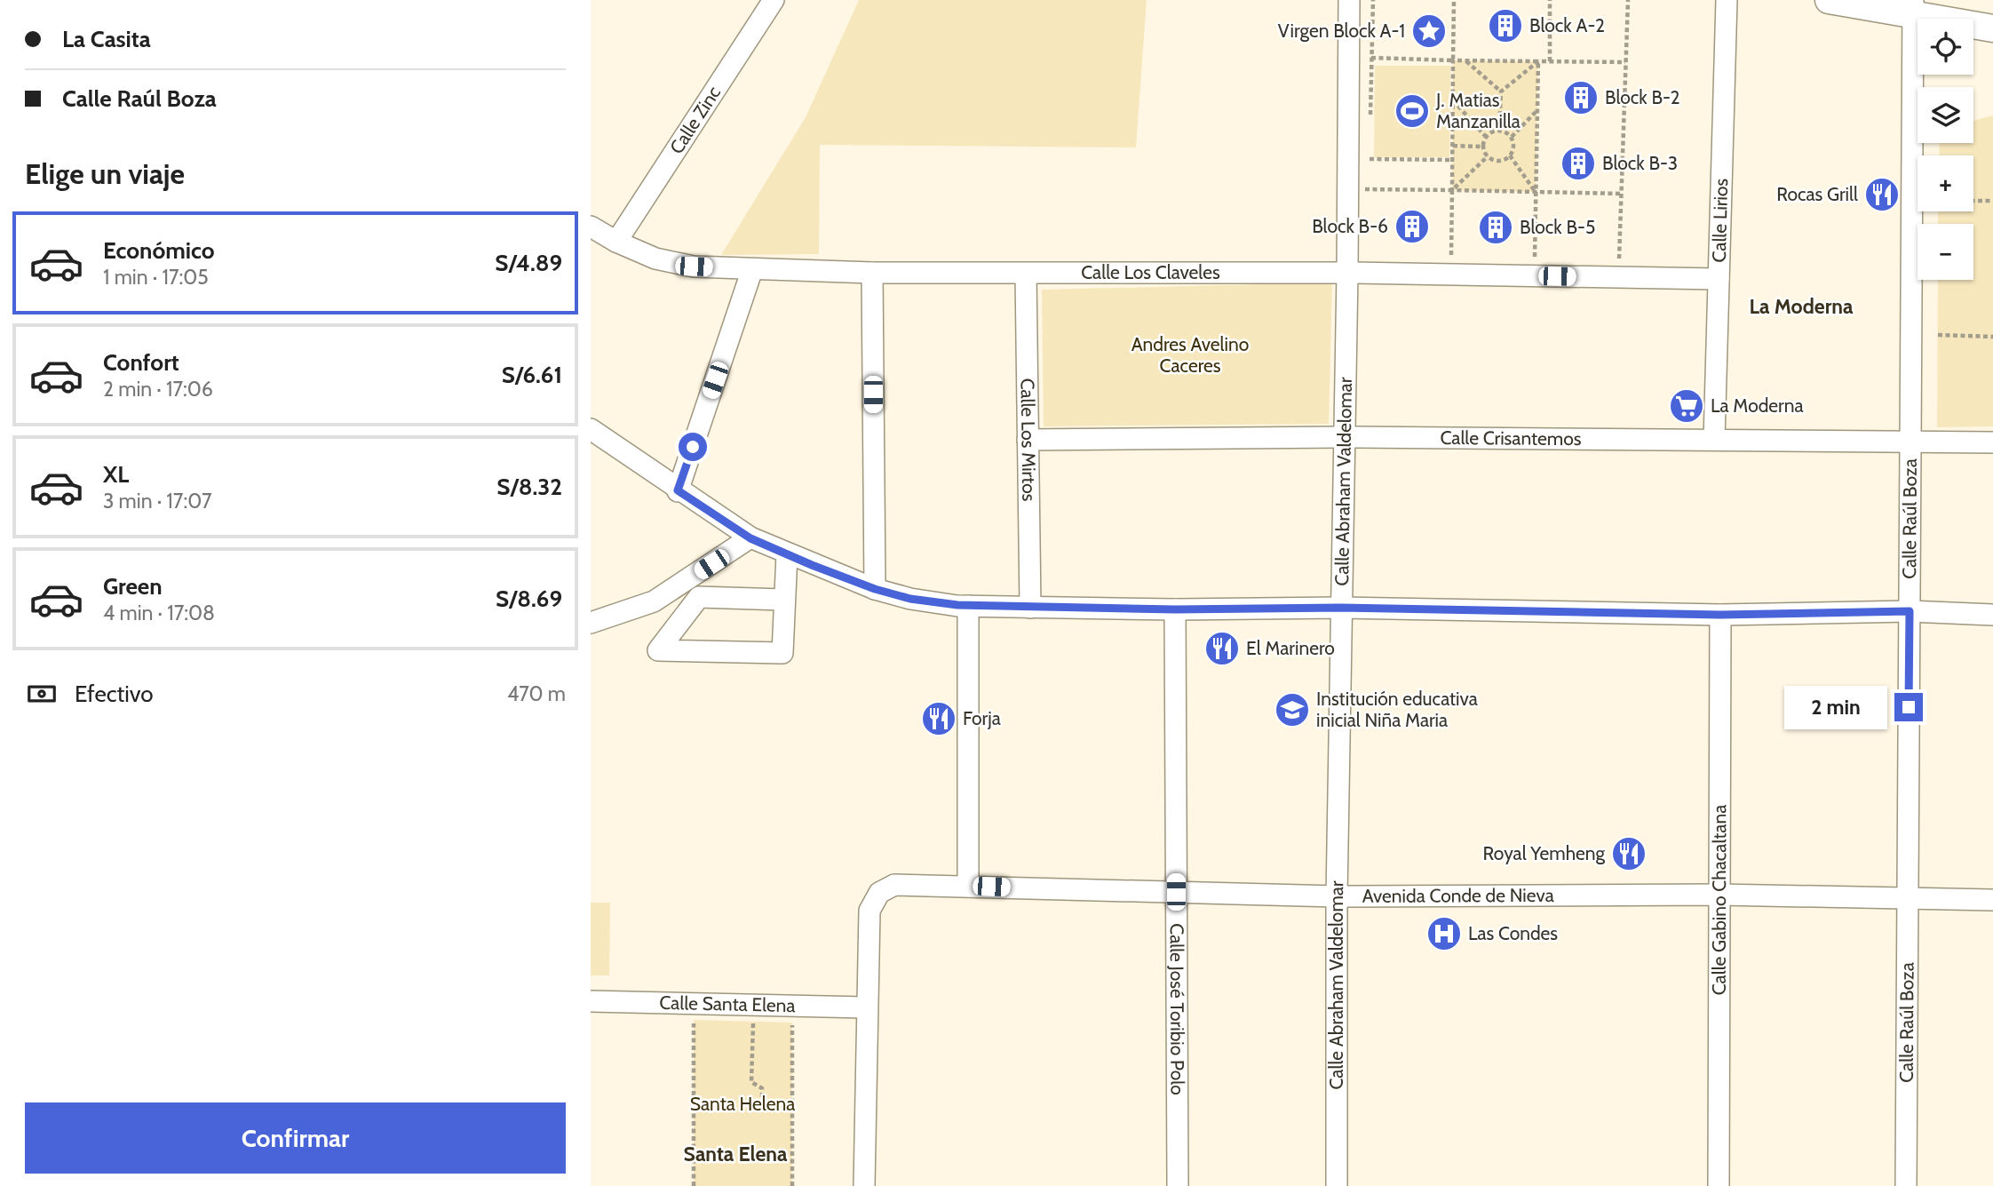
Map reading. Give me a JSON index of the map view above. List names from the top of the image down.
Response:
{
  "streets": {
    "street": [
      "Calle Zinc",
      "Calle Lirios",
      "Calle Los Claveles",
      "Calle Crisantemos",
      "Calle Los Mirtos",
      "Calle Abraham Valdelomar",
      "Calle Raúl Boza",
      "Avenida Conde de Nieva",
      "Calle Gabino Chacaltana",
      "Calle Santa Elena",
      "Calle José Toribio Polo"
    ]
  },
  "crossings": [
    ["Calle Zinc", "Calle Los Claveles"],
    ["Calle Lirios", "Calle Los Claveles"],
    ["Calle Lirios", "Calle Crisantemos"],
    ["Calle Los Claveles", "Calle Los Mirtos"],
    ["Calle Los Claveles", "Calle Abraham Valdelomar"],
    ["Calle Crisantemos", "Calle Los Mirtos"],
    ["Calle Crisantemos", "Calle Abraham Valdelomar"],
    ["Calle Crisantemos", "Calle Raúl Boza"],
    ["Calle Abraham Valdelomar", "Avenida Conde de Nieva"],
    ["Calle Raúl Boza", "Avenida Conde de Nieva"],
    ["Avenida Conde de Nieva", "Calle Gabino Chacaltana"],
    ["Avenida Conde de Nieva", "Calle Santa Elena"],
    ["Avenida Conde de Nieva", "Calle José Toribio Polo"]
  ],
  "districts": ["La Moderna", "Santa Elena"],
  "parks": ["Andres Avelino Caceres", "Santa Helena"],
  "places": {
    "building": [
      "Block A-2",
      "Block B-2",
      "Block B-3",
      "Block B-6",
      "Block B-5"
    ],
    "place": ["Virgen Block A-1"],
    "sports": ["J. Matias Manzanilla"],
    "restaurant": [
      "Rocas Grill",
      "El Marinero",
      "Forja",
      "Royal Yemheng"
    ],
    "supermarket": ["La Moderna"],
    "school or university": ["Institución educativa inicial Niña Maria"],
    "hospital": ["Las Condes"]
  },
  "page": {
    "banner": ["La Casita", "Calle Raúl Boza"],
    "map_buttons": ["+", "−"],
    "heading": "Elige un viaje",
    "list": [
      {
        "name": "Económico",
        "note": "1 min · 17:05",
        "value": "S/4.89"
      },
      {
        "name": "Confort",
        "note": "2 min · 17:06",
        "value": "S/6.61"
      },
      {
        "name": "XL",
        "note": "3 min · 17:07",
        "value": "S/8.32"
      },
      {
        "name": "Green",
        "note": "4 min · 17:08",
        "value": "S/8.69"
      }
    ],
    "pay": ["Efectivo", "470 m"],
    "bubble": "2 min",
    "buttons": "Confirmar"
  }
}
